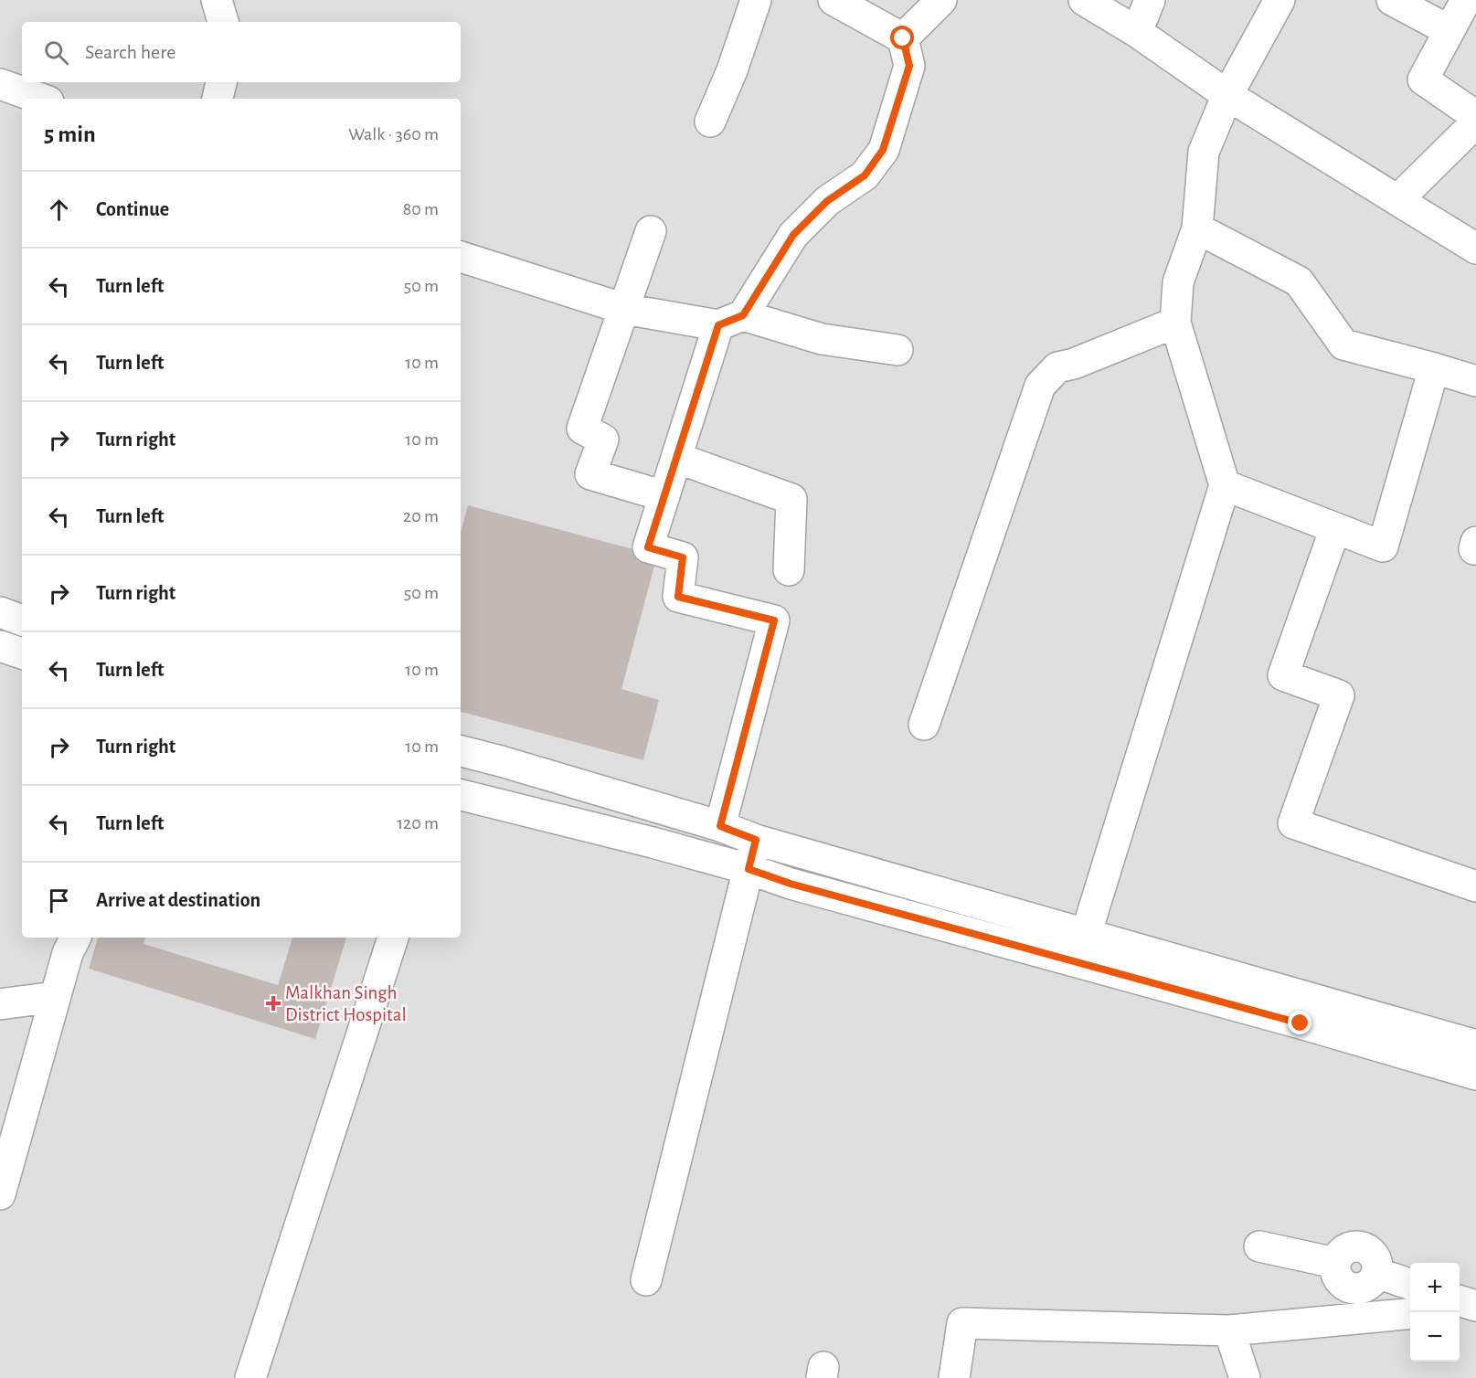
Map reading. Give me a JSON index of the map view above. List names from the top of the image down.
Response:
{
  "places": {
    "health": ["Malkhan Singh District Hospital"]
  },
  "page": {
    "search": "Search here",
    "heading": ["5 min", "Walk · 360 m"],
    "list": [
      ["Continue", "80 m"],
      ["Turn left", "50 m"],
      ["Turn left", "10 m"],
      ["Turn right", "10 m"],
      ["Turn left", "20 m"],
      ["Turn right", "50 m"],
      ["Turn left", "10 m"],
      ["Turn right", "10 m"],
      ["Turn left", "120 m"],
      "Arrive at destination"
    ],
    "map_buttons": ["+", "−"]
  }
}
